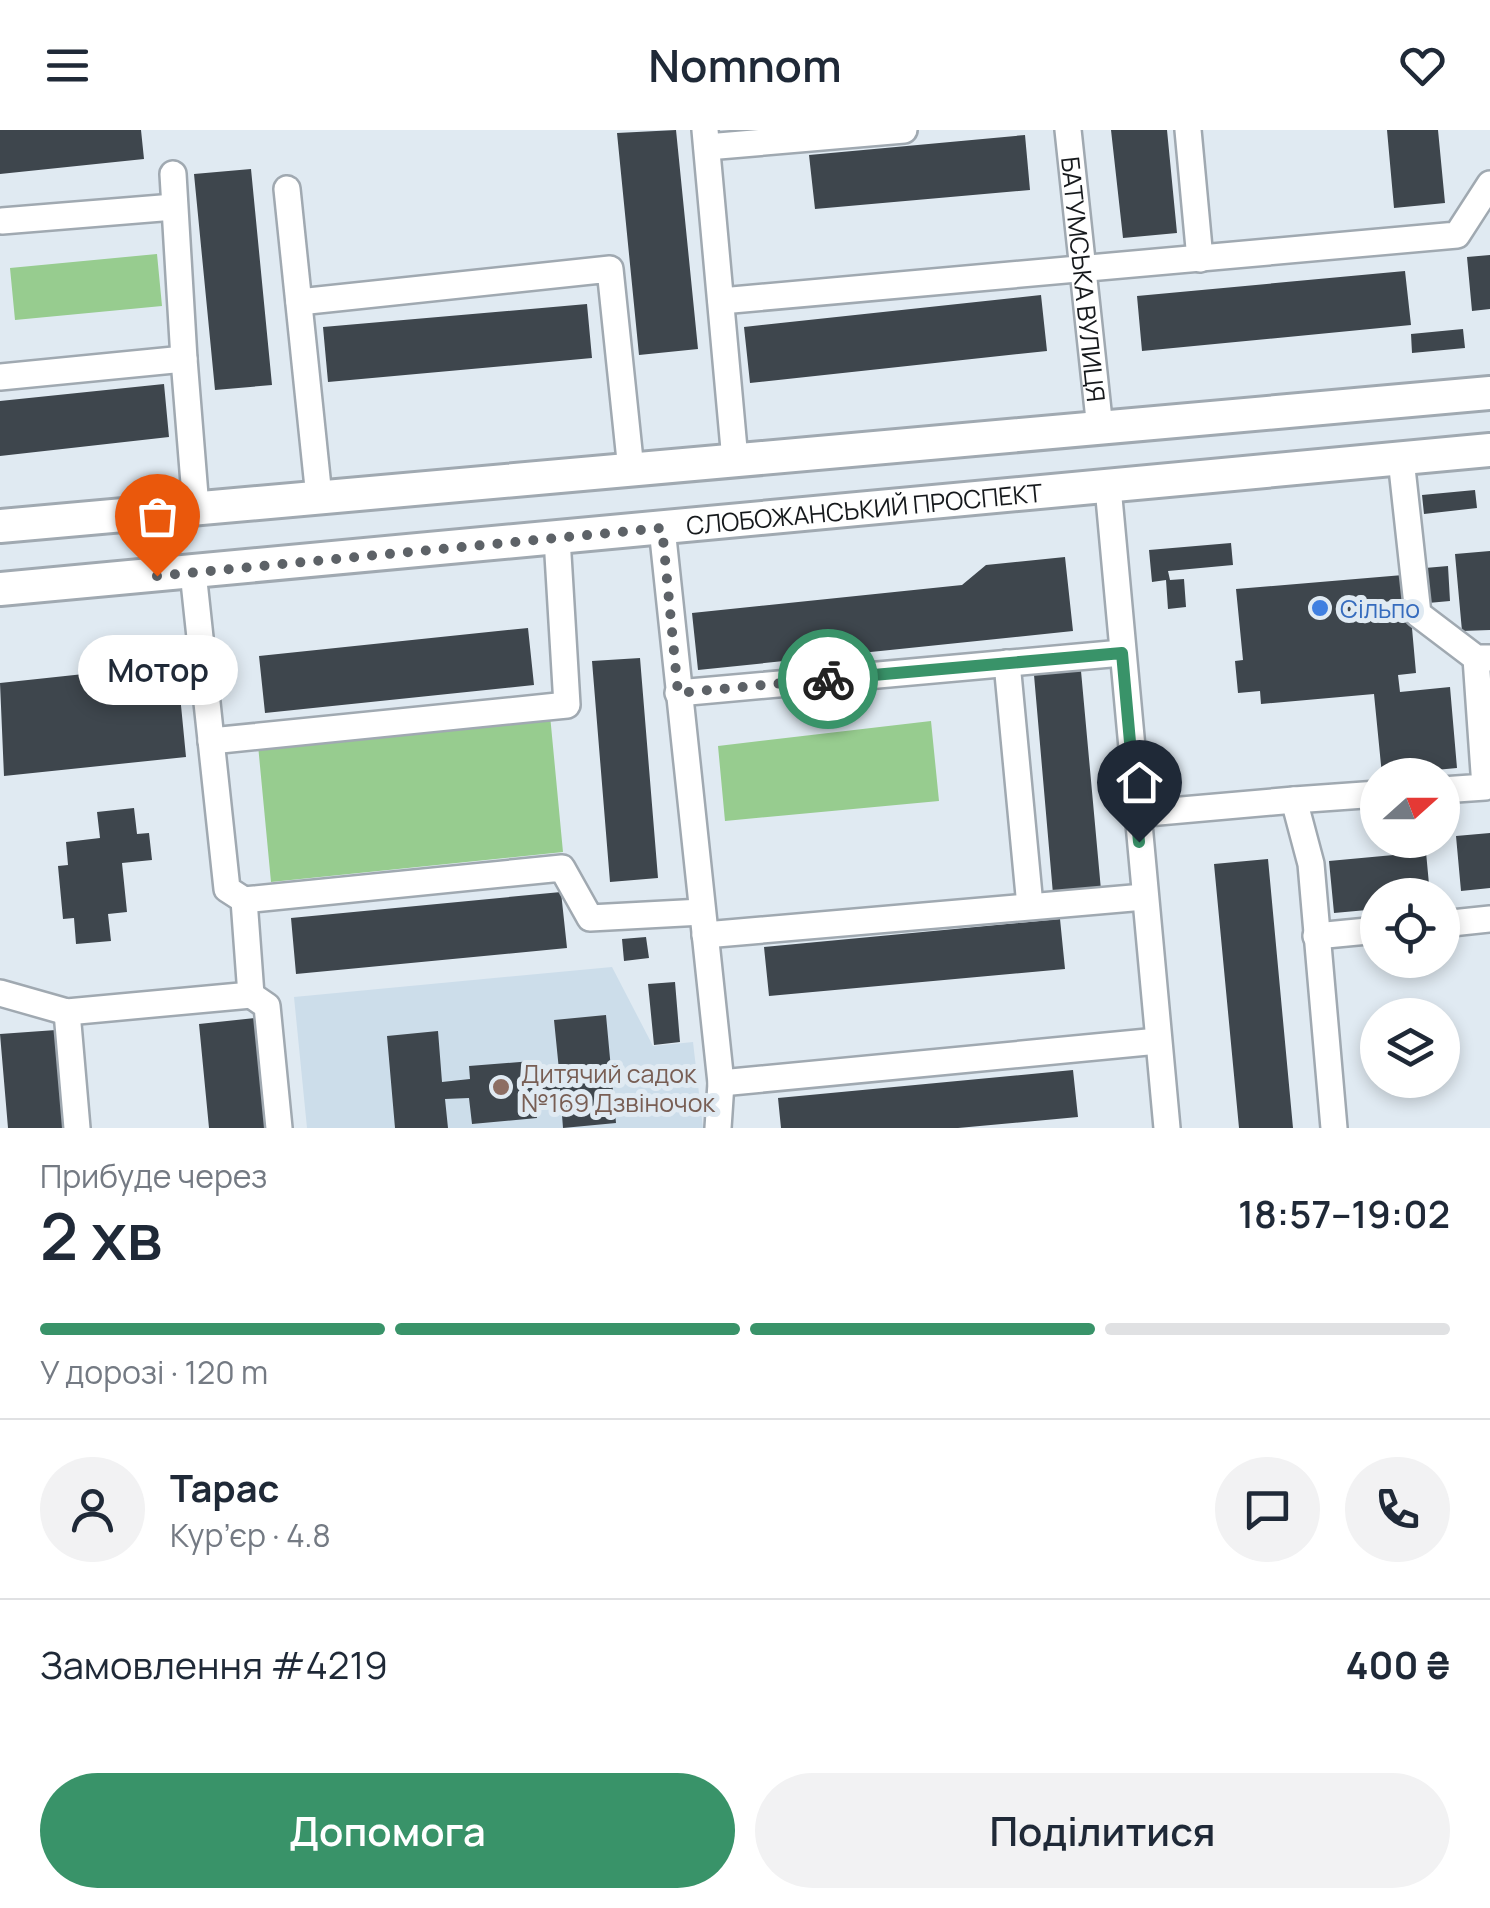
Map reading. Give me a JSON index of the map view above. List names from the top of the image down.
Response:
{
  "streets": {
    "main road": ["СЛОБОЖАНСЬКИЙ ПРОСПЕКТ"],
    "street": ["БАТУМСЬКА ВУЛИЦЯ"]
  },
  "places": ["Мотор", "Сільпо", "Дитячий садок №169 Дзвіночок"],
  "north": "right",
  "page": {
    "header": "Nomnom",
    "bubble": "Мотор",
    "heading": ["2 хв", "Прибуде через", "18:57–19:02"],
    "panel": [
      "Тарас",
      "Кур’єр · 4.8",
      "Замовлення #4219",
      "400 ₴"
    ],
    "bar": "У дорозі · 120 m",
    "buttons": ["Допомога", "Поділитися"]
  }
}
